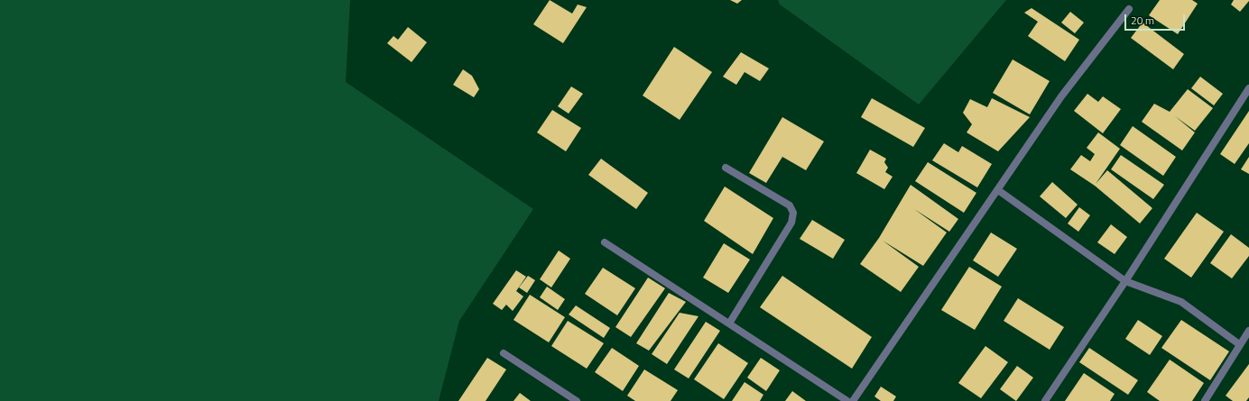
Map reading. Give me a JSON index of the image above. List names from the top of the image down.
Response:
{
  "scale_bar": "20 m"
}
